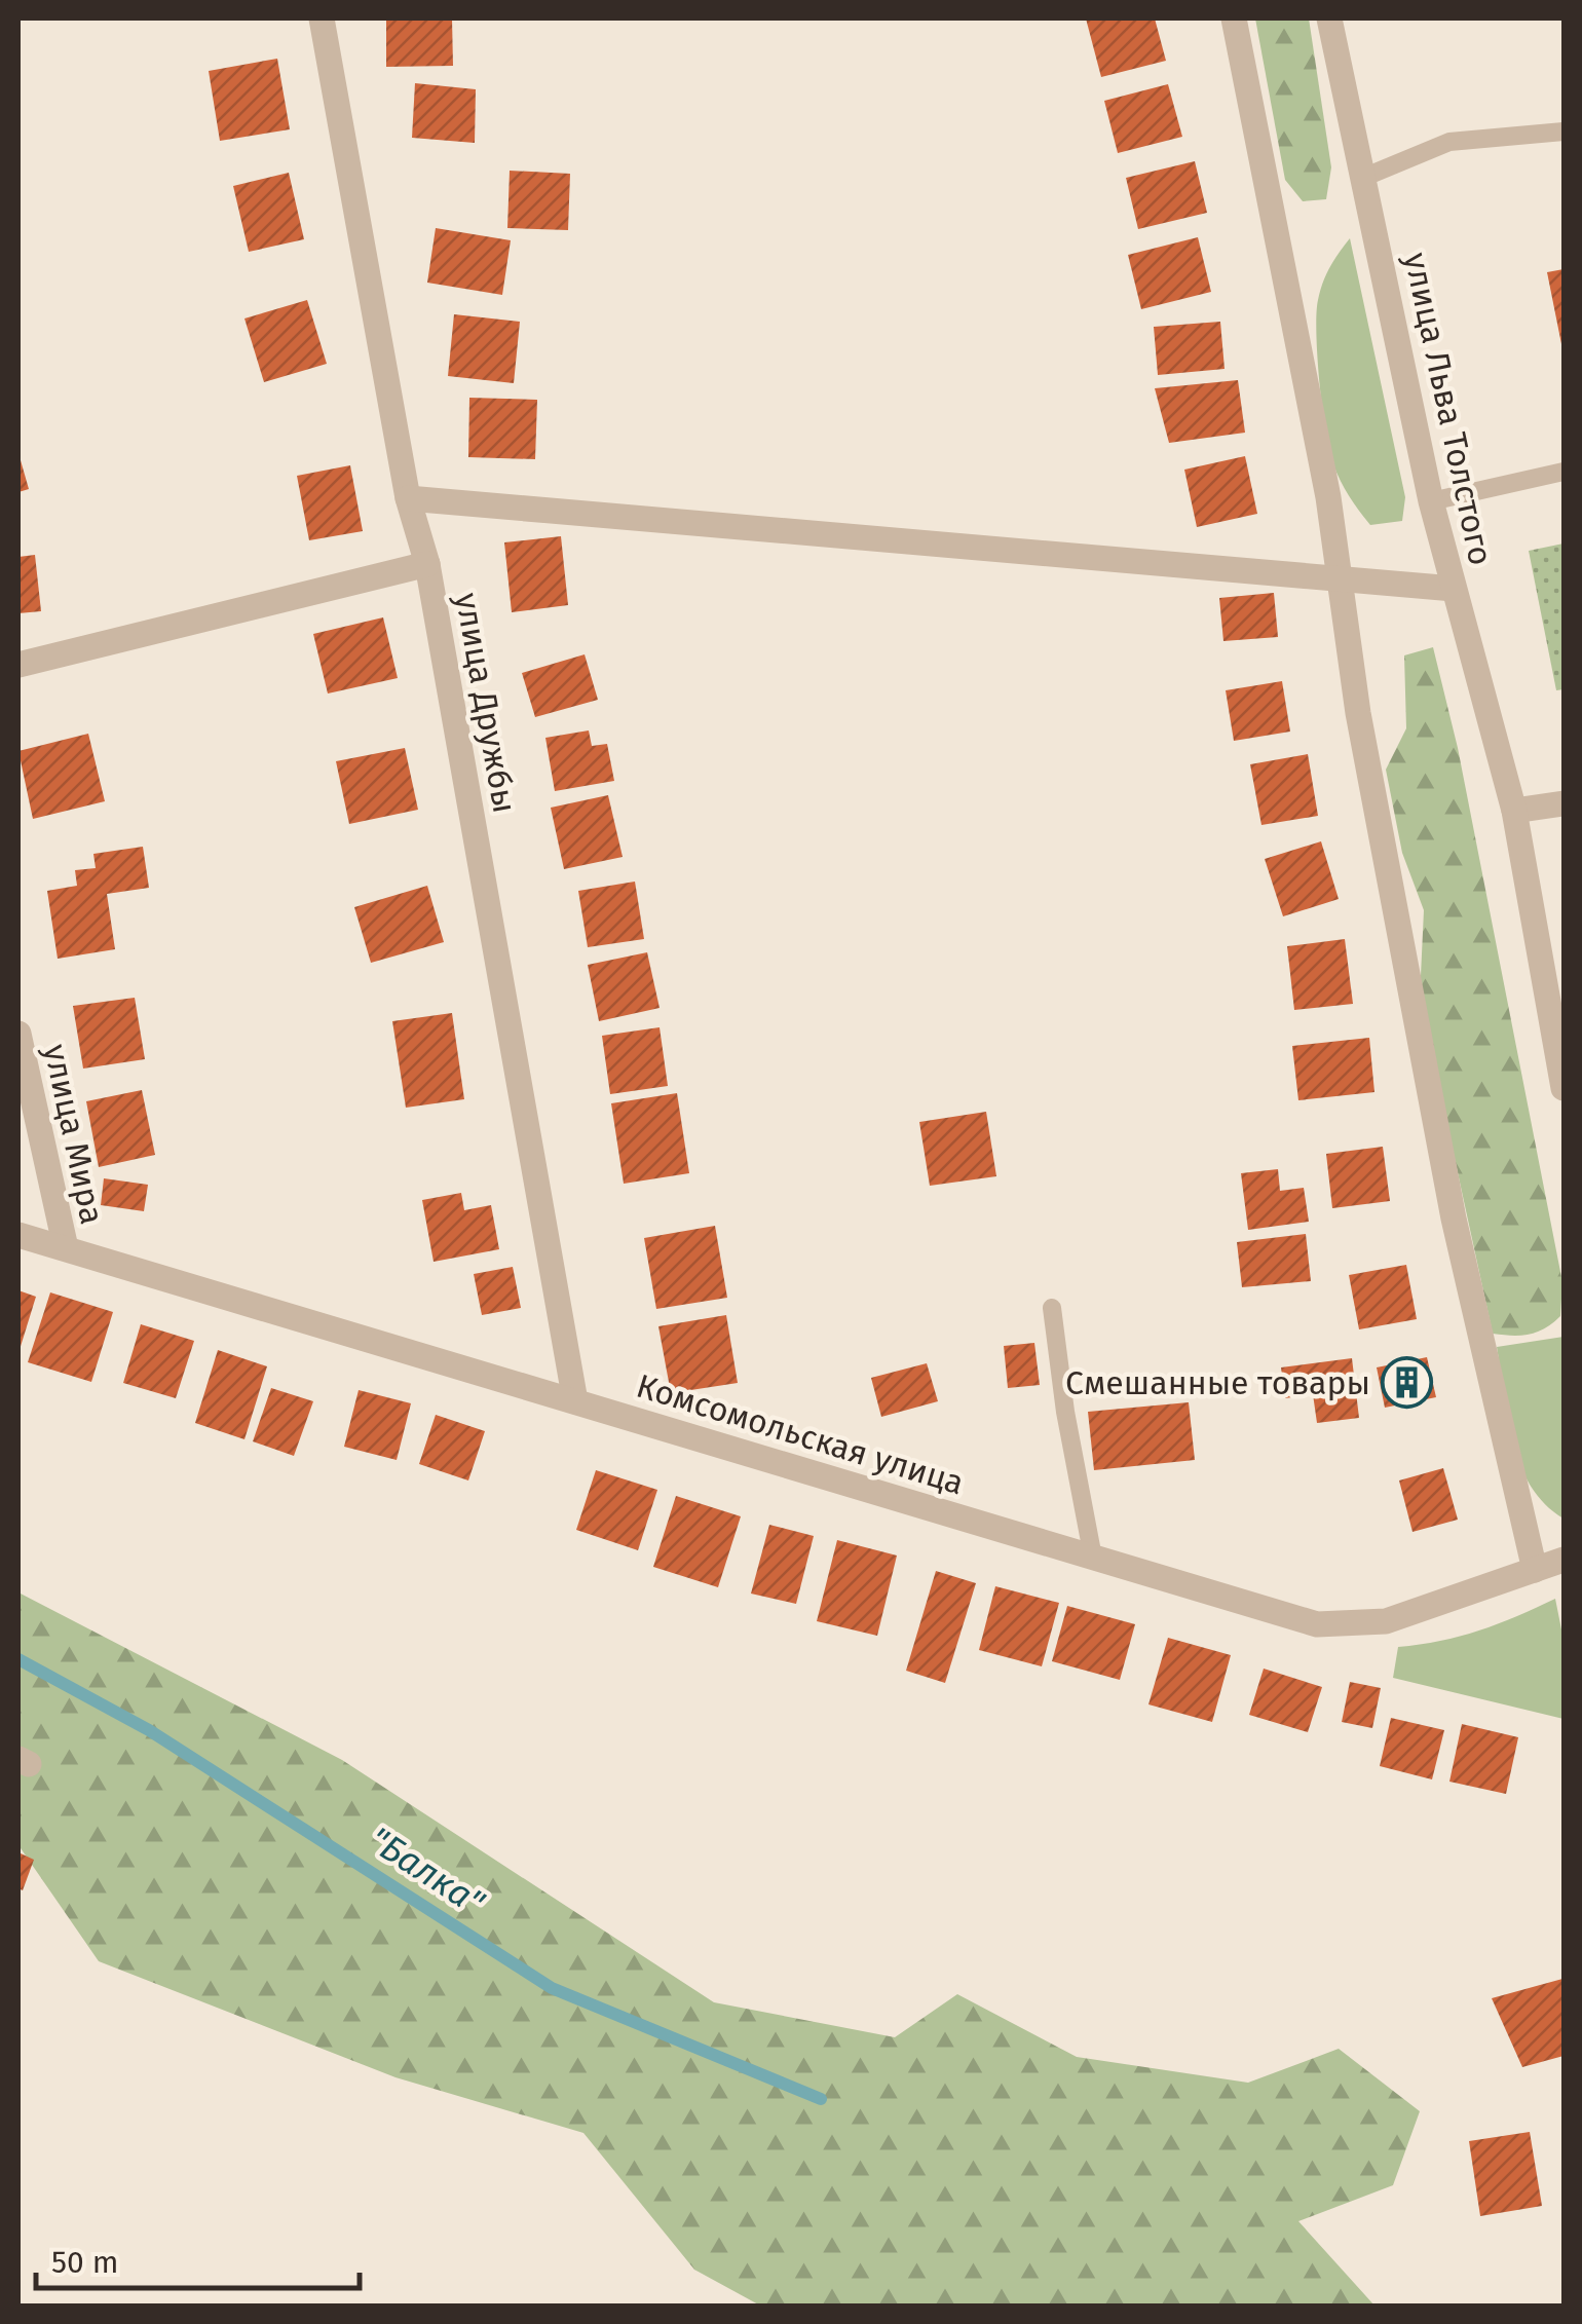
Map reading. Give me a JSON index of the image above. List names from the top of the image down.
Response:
{
  "streets": {
    "street": [
      "улица Льва Толстого",
      "улица Дружбы",
      "улица Мира",
      "Комсомольская улица"
    ]
  },
  "crossings": [
    ["улица Дружбы", "Комсомольская улица"],
    ["улица Мира", "Комсомольская улица"]
  ],
  "water": ["\"Балка\""],
  "places": {
    "building": ["Смешанные товары"]
  },
  "scale_bar": "50 m"
}
